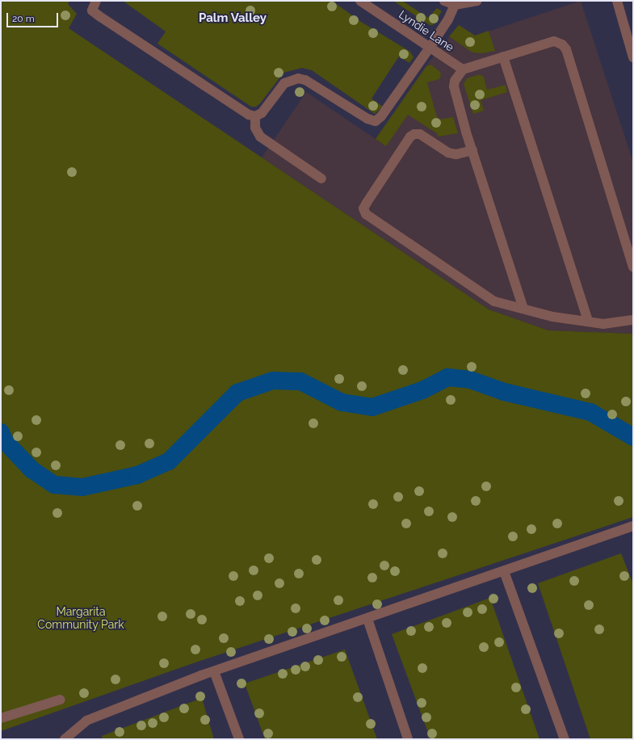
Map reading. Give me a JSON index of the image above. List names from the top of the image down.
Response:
{
  "streets": {
    "lane": ["Lyndie Lane"]
  },
  "districts": ["Palm Valley"],
  "parks": ["Margarita Community Park"],
  "scale_bar": "20 m"
}
